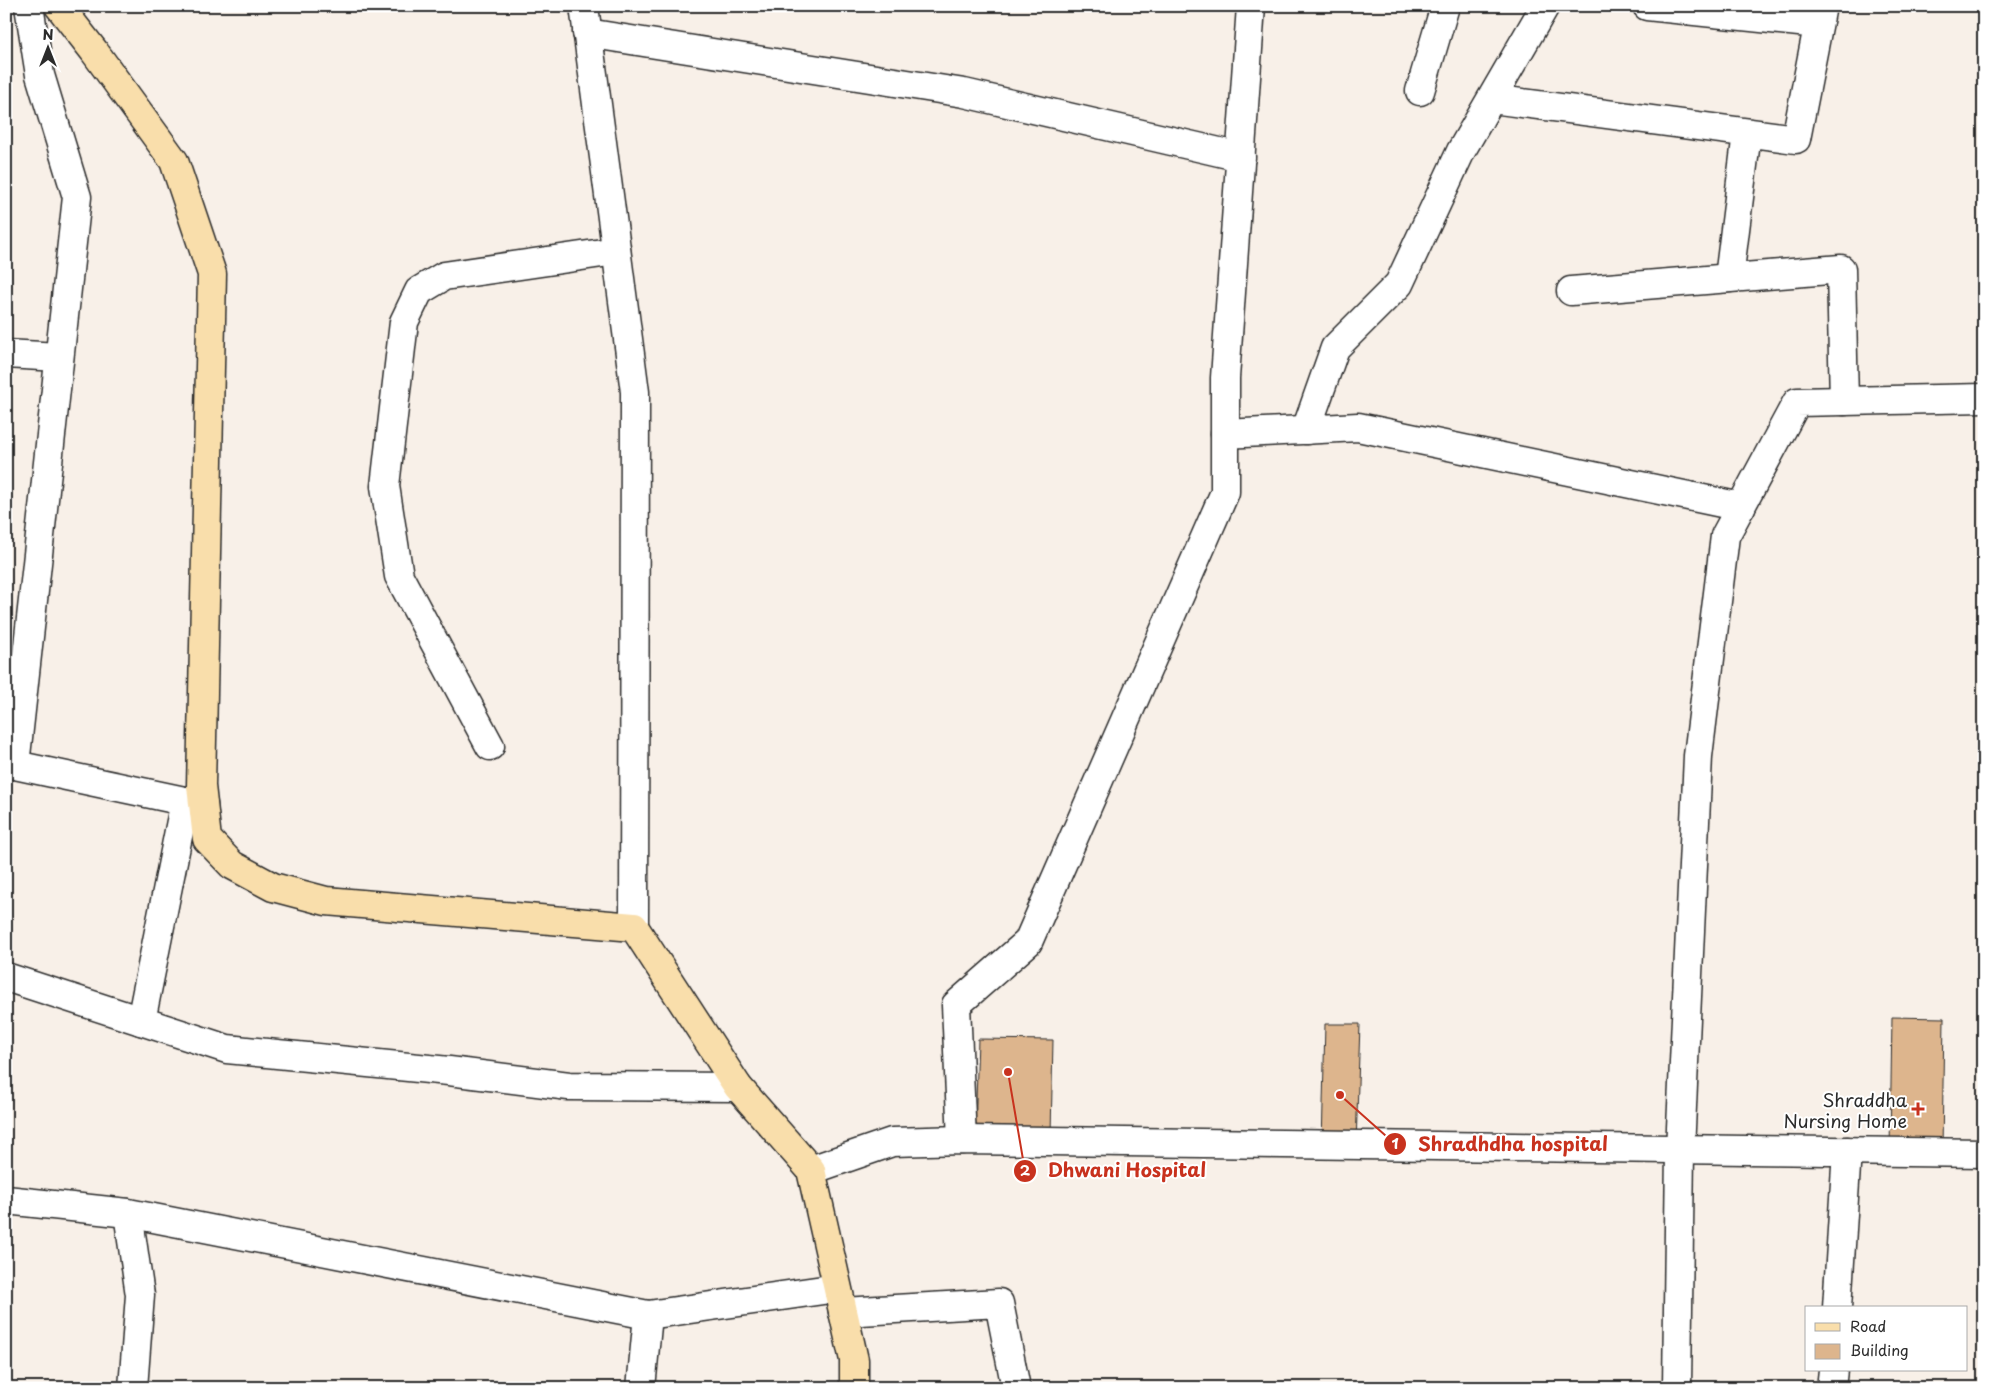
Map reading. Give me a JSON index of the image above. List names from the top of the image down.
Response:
{
  "places": {
    "other": ["Dhwani Hospital", "Shradhdha hospital"],
    "health": ["Shraddha Nursing Home"]
  },
  "legend": ["Road", "Building"],
  "north": "top"
}
